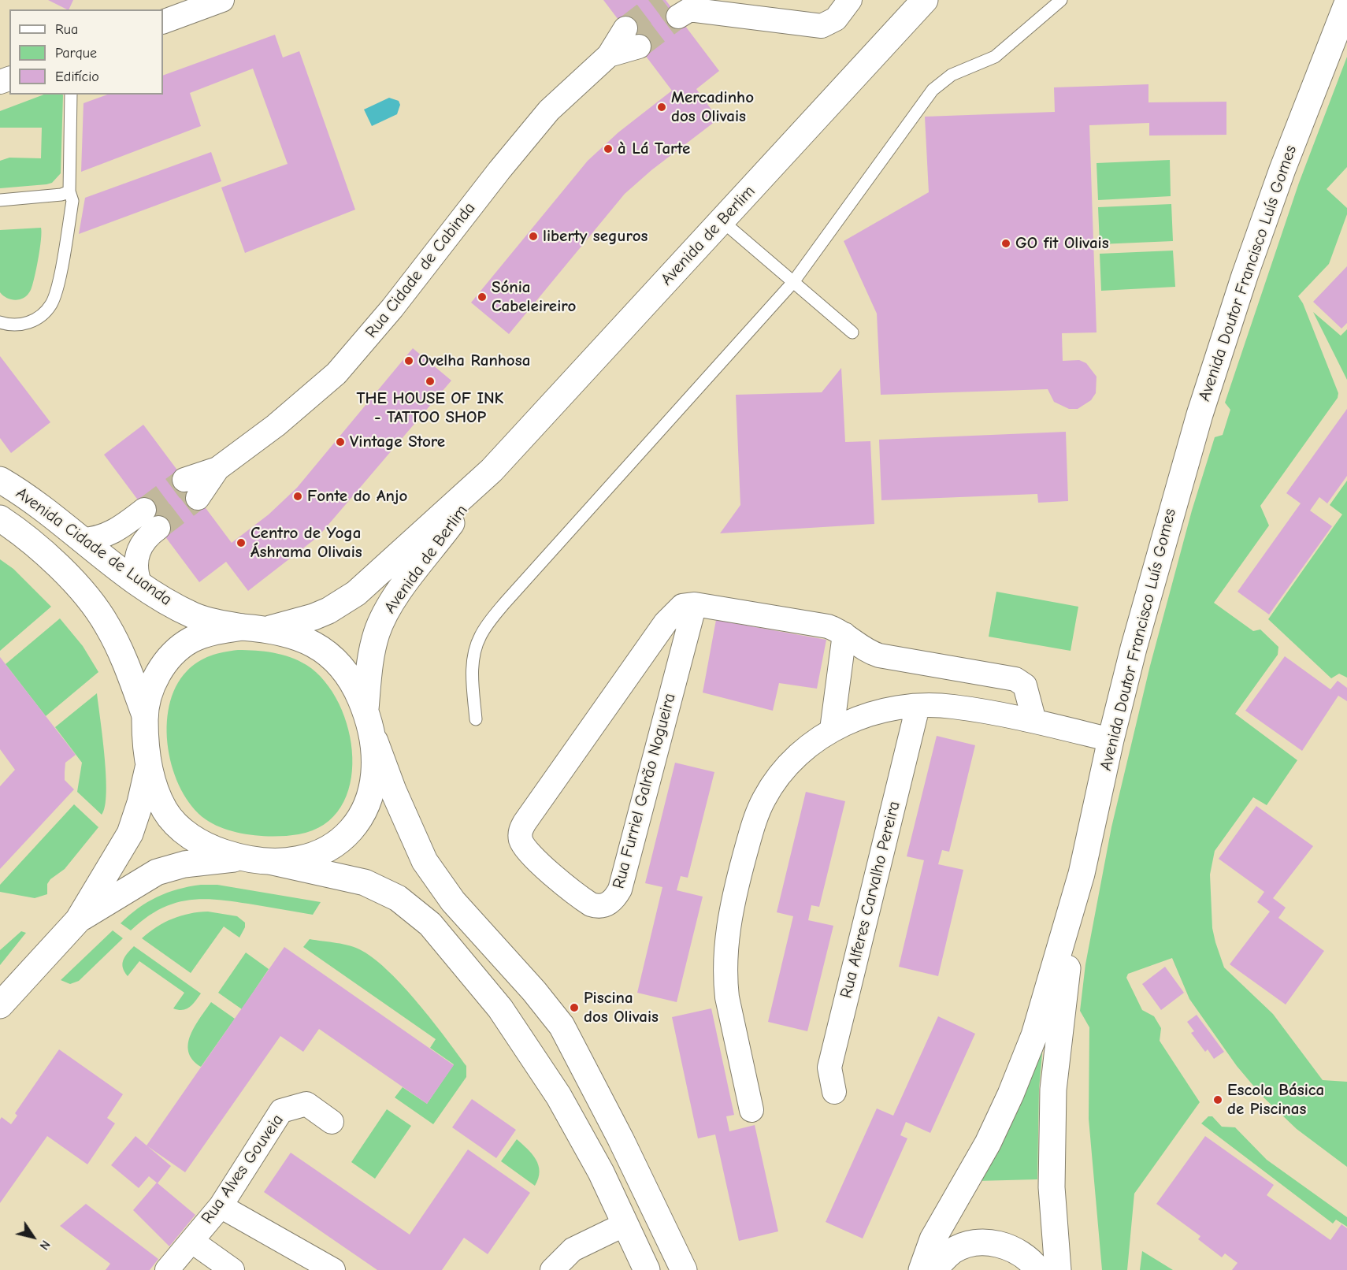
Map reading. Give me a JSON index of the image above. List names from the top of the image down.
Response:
{
  "streets": {
    "main road": ["Avenida de Berlim", "Avenida Doutor Francisco Luís Gomes", "Avenida Cidade de Luanda"],
    "street": [
      "Rua Cidade de Cabinda",
      "Rua Furriel Galrão Nogueira",
      "Rua Alferes Carvalho Pereira",
      "Rua Alves Gouveia"
    ]
  },
  "places": [
    "Mercadinho dos Olivais",
    "à Lá Tarte",
    "liberty seguros",
    "GO fit Olivais",
    "Sónia Cabeleireiro",
    "Ovelha Ranhosa",
    "THE HOUSE OF INK - TATTOO SHOP",
    "Vintage Store",
    "Fonte do Anjo",
    "Centro de Yoga Áshrama Olivais",
    "Piscina dos Olivais",
    "Escola Básica de Piscinas"
  ],
  "legend": ["Rua", "Parque", "Edifício"],
  "north": "bottom right"
}
